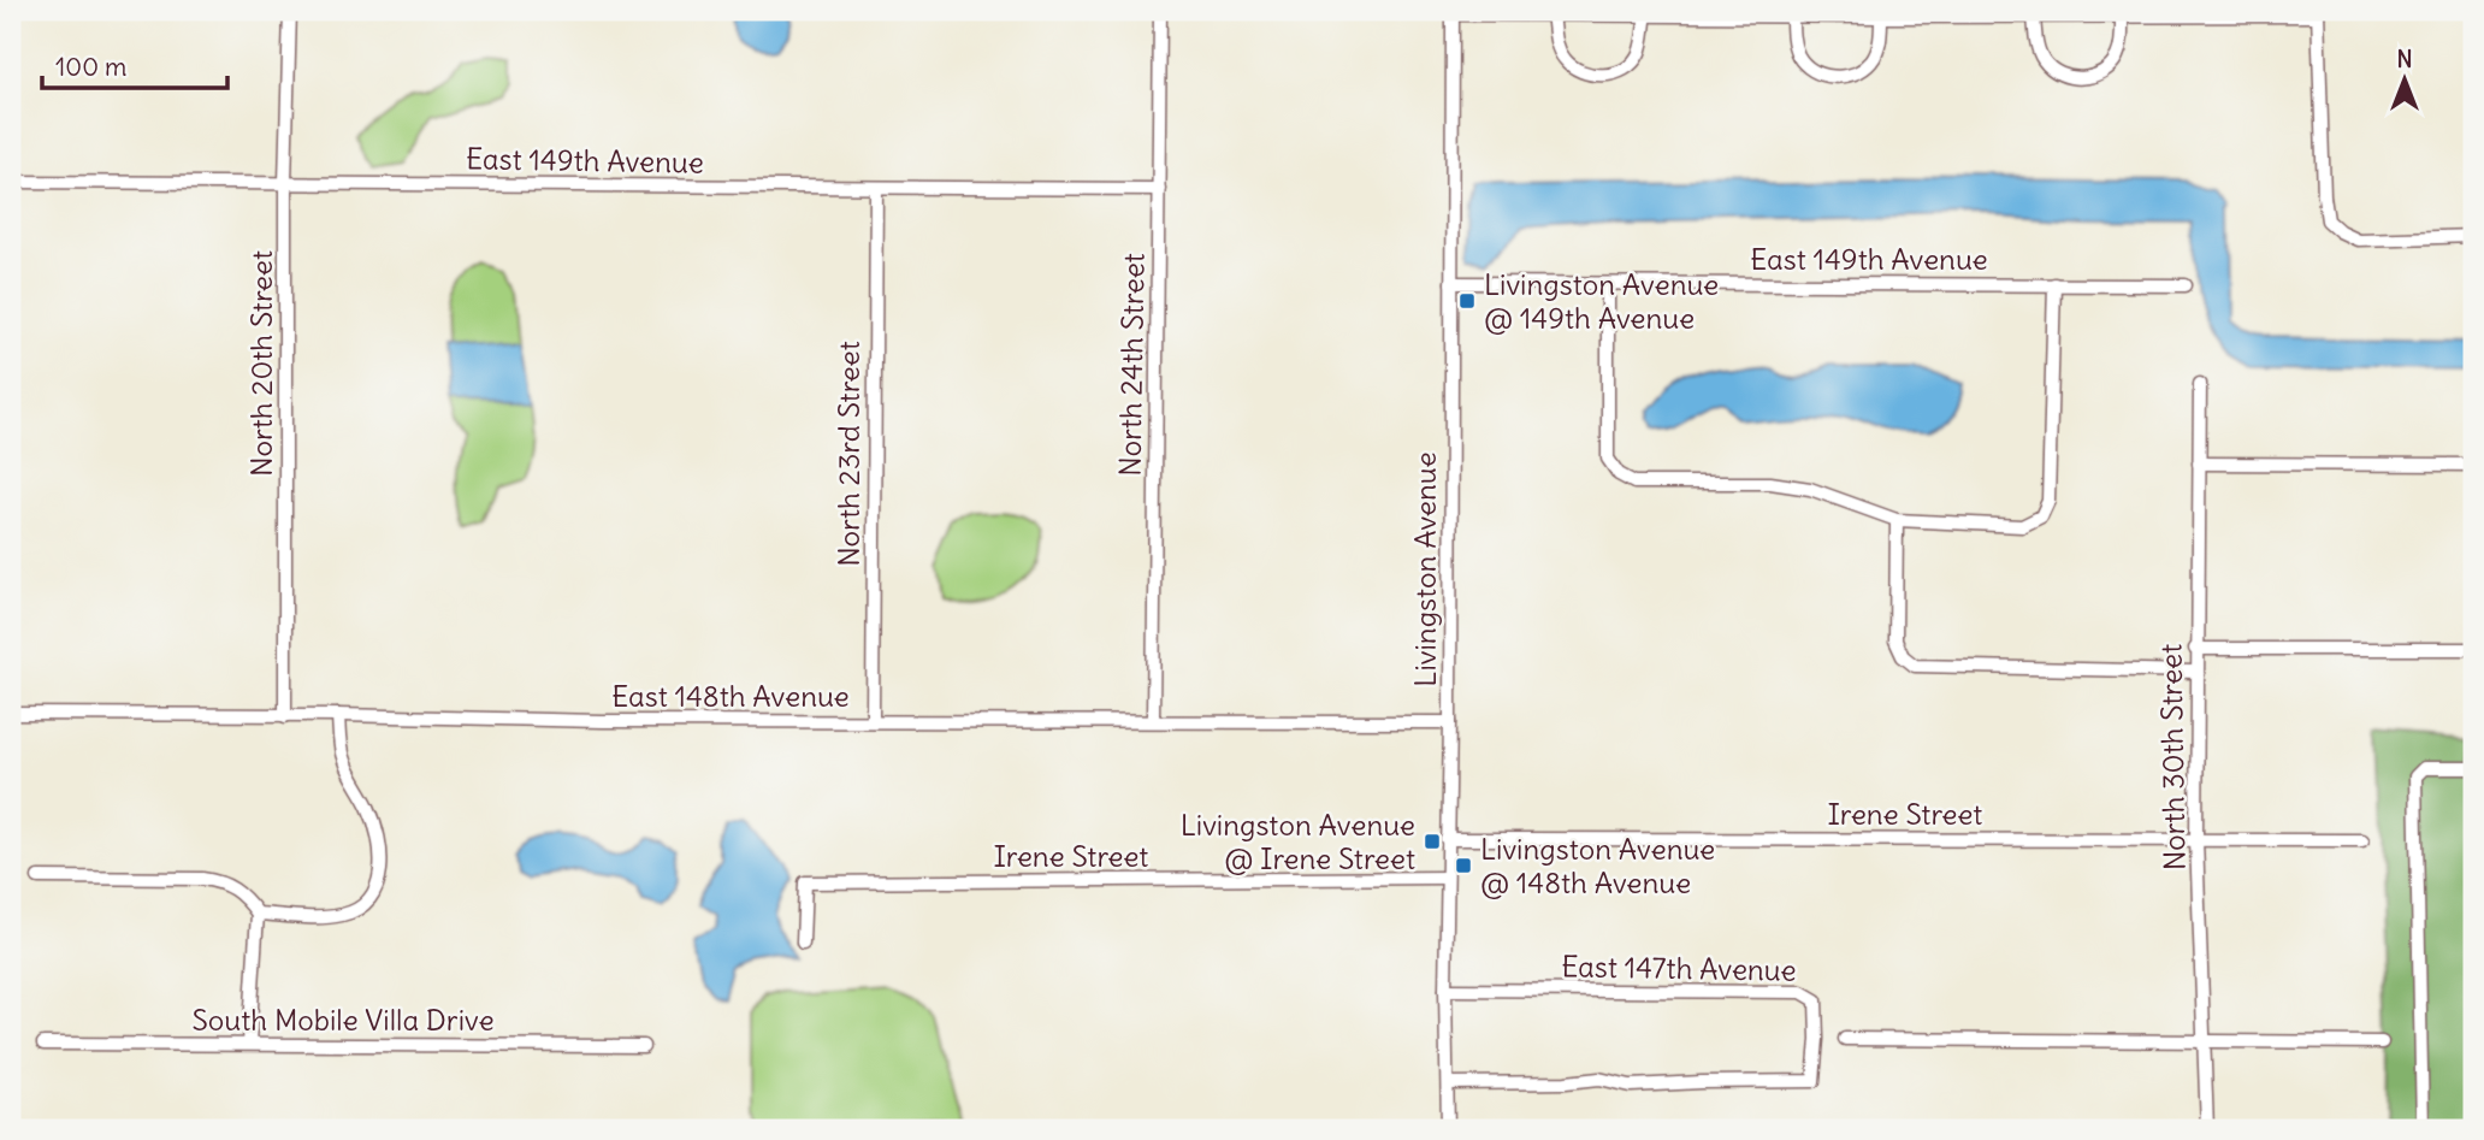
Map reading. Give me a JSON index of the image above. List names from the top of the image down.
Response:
{
  "streets": {
    "street": [
      "East 149th Avenue",
      "North 20th Street",
      "North 24th Street",
      "North 23rd Street",
      "Livingston Avenue",
      "East 148th Avenue",
      "North 30th Street",
      "Irene Street",
      "East 147th Avenue",
      "South Mobile Villa Drive"
    ]
  },
  "crossings": [
    ["East 149th Avenue", "North 20th Street"],
    ["East 149th Avenue", "North 24th Street"],
    ["East 149th Avenue", "North 23rd Street"],
    ["East 149th Avenue", "Livingston Avenue"],
    ["North 20th Street", "East 148th Avenue"],
    ["North 24th Street", "East 148th Avenue"],
    ["North 23rd Street", "East 148th Avenue"],
    ["Livingston Avenue", "East 148th Avenue"],
    ["Livingston Avenue", "Irene Street"],
    ["Livingston Avenue", "East 147th Avenue"],
    ["North 30th Street", "Irene Street"]
  ],
  "places": {
    "transit": ["Livingston Avenue @ 149th Avenue", "Livingston Avenue @ Irene Street", "Livingston Avenue @ 148th Avenue"]
  },
  "scale_bar": "100 m",
  "north": "top"
}
